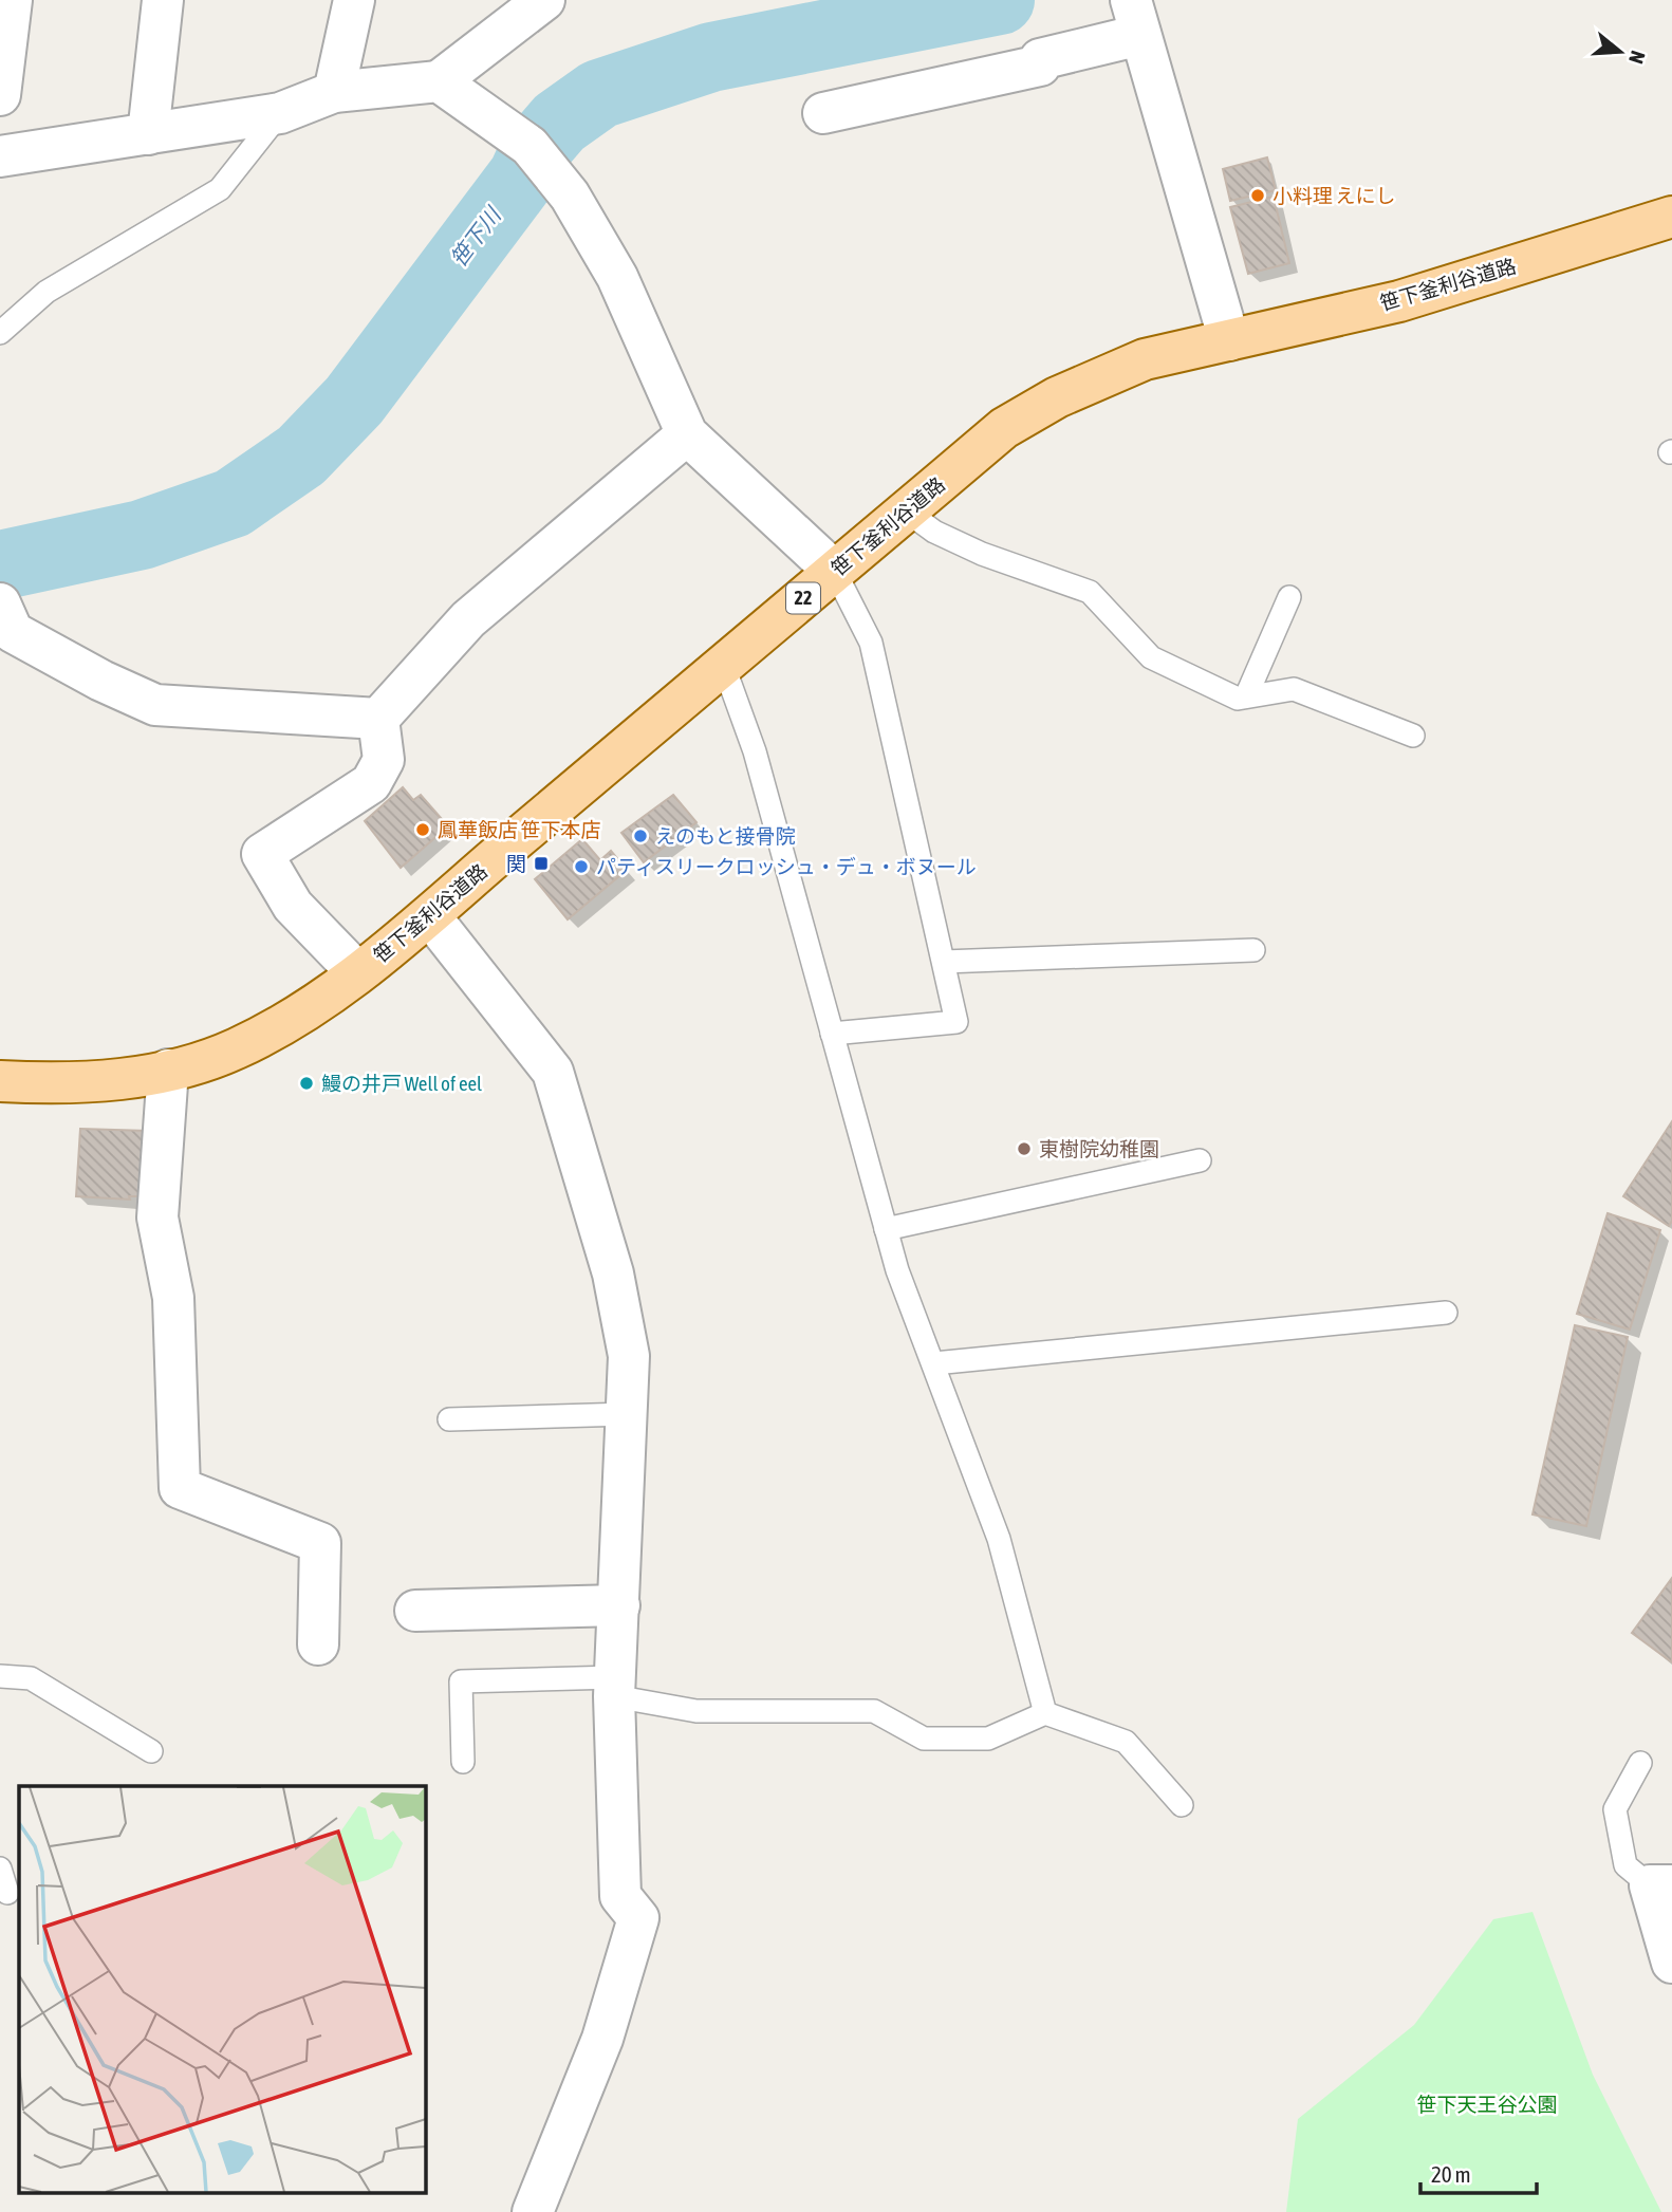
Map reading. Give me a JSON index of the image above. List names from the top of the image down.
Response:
{
  "streets": {
    "main road": ["笹下釜利谷道路", "22"]
  },
  "water": ["笹下川"],
  "parks": ["笹下天王谷公園"],
  "places": {
    "other": [
      "小料理 えにし",
      "鳳華飯店 笹下本店",
      "えのもと接骨院",
      "パティスリークロッシュ・デュ・ボヌール",
      "鰻の井戸 Well of eel",
      "東樹院幼稚園"
    ],
    "transit": ["関"]
  },
  "scale_bar": "20 m",
  "north": "right"
}
